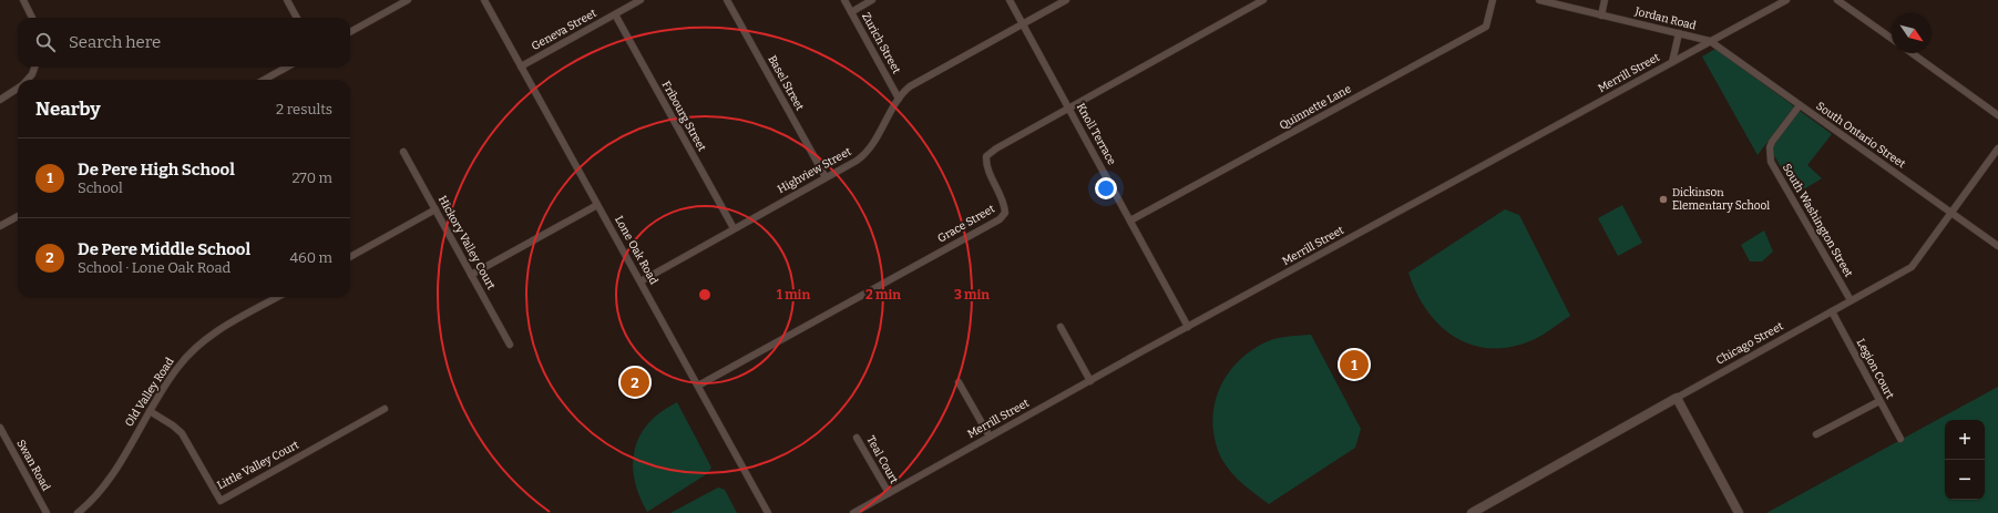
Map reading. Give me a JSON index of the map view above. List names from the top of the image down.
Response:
{
  "streets": {
    "street": [
      "Jordan Road",
      "Geneva Street",
      "Zurich Street",
      "Merrill Street",
      "Basel Street",
      "Quinnette Lane",
      "Fribourg Street",
      "Knoll Terrace",
      "South Ontario Street",
      "Highview Street",
      "South Washington Street",
      "Grace Street",
      "Hickory Valley Court",
      "Lone Oak Road",
      "Chicago Street",
      "Legion Court",
      "Old Valley Road",
      "Teal Court",
      "Swan Road",
      "Little Valley Court"
    ]
  },
  "crossings": [
    ["Jordan Road", "Merrill Street"],
    ["Jordan Road", "South Ontario Street"],
    ["Geneva Street", "Fribourg Street"],
    ["Geneva Street", "Lone Oak Road"],
    ["Zurich Street", "Highview Street"],
    ["Merrill Street", "Knoll Terrace"],
    ["Merrill Street", "South Ontario Street"],
    ["Merrill Street", "Teal Court"],
    ["Basel Street", "Highview Street"],
    ["Quinnette Lane", "Knoll Terrace"],
    ["Fribourg Street", "Highview Street"],
    ["Knoll Terrace", "Highview Street"],
    ["Knoll Terrace", "Grace Street"],
    ["South Ontario Street", "South Washington Street"],
    ["South Ontario Street", "Chicago Street"],
    ["Highview Street", "Lone Oak Road"],
    ["South Washington Street", "Chicago Street"],
    ["Grace Street", "Lone Oak Road"],
    ["Chicago Street", "Legion Court"],
    ["Old Valley Road", "Little Valley Court"]
  ],
  "places": ["Dickinson Elementary School"],
  "north": "bottom right",
  "page": {
    "search": "Search here",
    "heading": ["Nearby", "2 results"],
    "list": [
      {
        "mark": "1",
        "name": "De Pere High School",
        "note": "School",
        "value": "270 m"
      },
      {
        "mark": "2",
        "name": "De Pere Middle School",
        "note": "School · Lone Oak Road",
        "value": "460 m"
      }
    ],
    "pins": ["1", "2"],
    "map_buttons": ["+", "−"]
  },
  "rings": ["1 min", "2 min", "3 min"]
}
